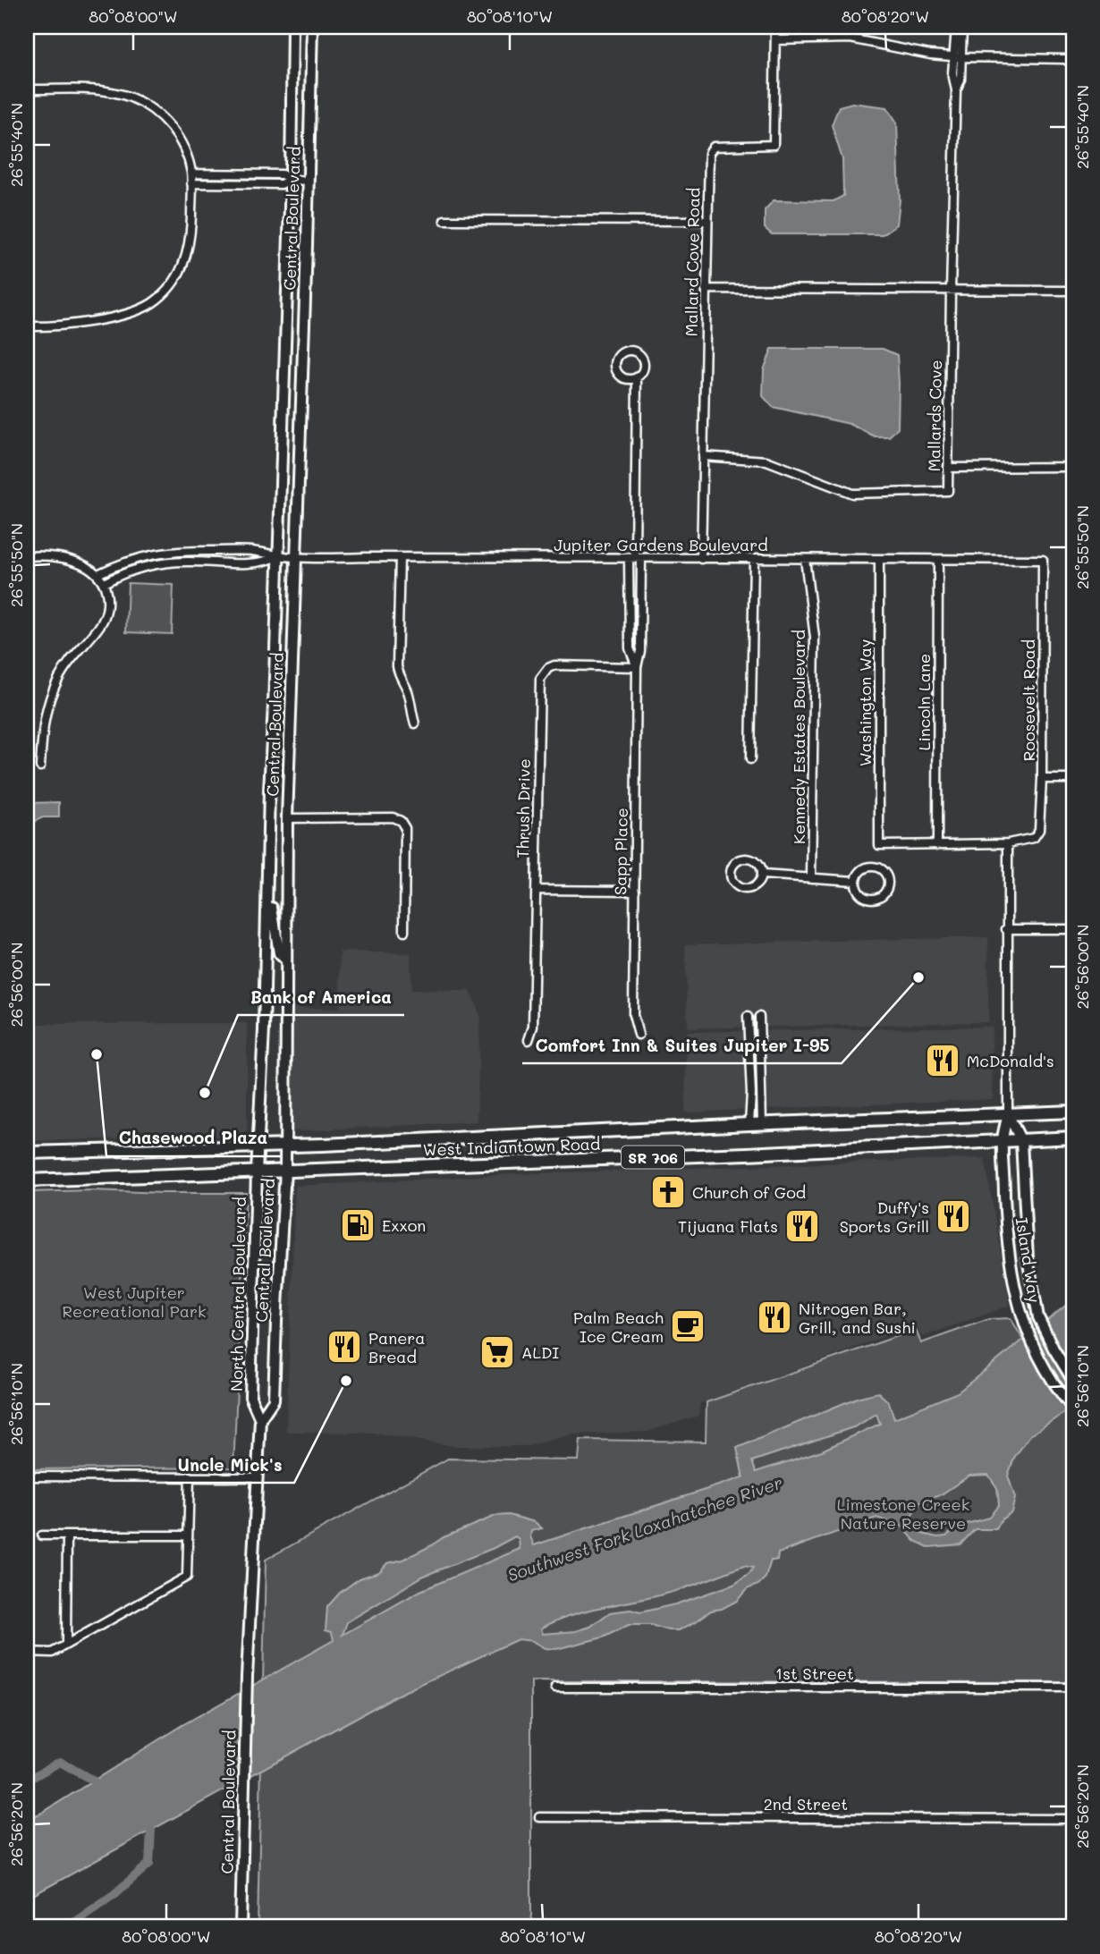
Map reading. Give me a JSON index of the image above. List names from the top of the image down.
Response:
{
  "streets": {
    "main road": ["West Indiantown Road", "SR 706"],
    "street": [
      "Central Boulevard",
      "Mallard Cove Road",
      "Mallards Cove",
      "Jupiter Gardens Boulevard",
      "Roosevelt Road",
      "Lincoln Lane",
      "Washington Way",
      "Kennedy Estates Boulevard",
      "Thrush Drive",
      "Sapp Place",
      "Island Way",
      "North Central Boulevard",
      "1st Street",
      "2nd Street"
    ]
  },
  "crossings": [
    ["Central Boulevard", "Jupiter Gardens Boulevard"],
    ["Central Boulevard", "West Indiantown Road"],
    ["Central Boulevard", "North Central Boulevard"],
    ["Mallard Cove Road", "Mallards Cove"],
    ["Mallard Cove Road", "Jupiter Gardens Boulevard"],
    ["Jupiter Gardens Boulevard", "Roosevelt Road"],
    ["Jupiter Gardens Boulevard", "Lincoln Lane"],
    ["Jupiter Gardens Boulevard", "Washington Way"],
    ["Jupiter Gardens Boulevard", "Kennedy Estates Boulevard"],
    ["Jupiter Gardens Boulevard", "Sapp Place"],
    ["Lincoln Lane", "Washington Way"],
    ["Thrush Drive", "Sapp Place"],
    ["West Indiantown Road", "Island Way"],
    ["West Indiantown Road", "North Central Boulevard"]
  ],
  "water": ["Southwest Fork Loxahatchee River"],
  "parks": ["West Jupiter Recreational Park", "Limestone Creek Nature Reserve"],
  "places": {
    "other": [
      "Comfort Inn & Suites Jupiter I-95",
      "Chasewood Plaza",
      "Bank of America",
      "Uncle Mick's"
    ],
    "restaurant": [
      "McDonald's",
      "Duffy's Sports Grill",
      "Tijuana Flats",
      "Nitrogen Bar, Grill, and Sushi",
      "Panera Bread"
    ],
    "church": ["Church of God"],
    "fuel station": ["Exxon"],
    "cafe": ["Palm Beach Ice Cream"],
    "supermarket": ["ALDI"]
  },
  "coordinates": [
    "80°08'00\"W",
    "80°08'10\"W",
    "80°08'20\"W",
    "26°55'40\"N",
    "26°55'50\"N",
    "26°56'00\"N",
    "26°56'10\"N",
    "26°56'20\"N"
  ]
}
